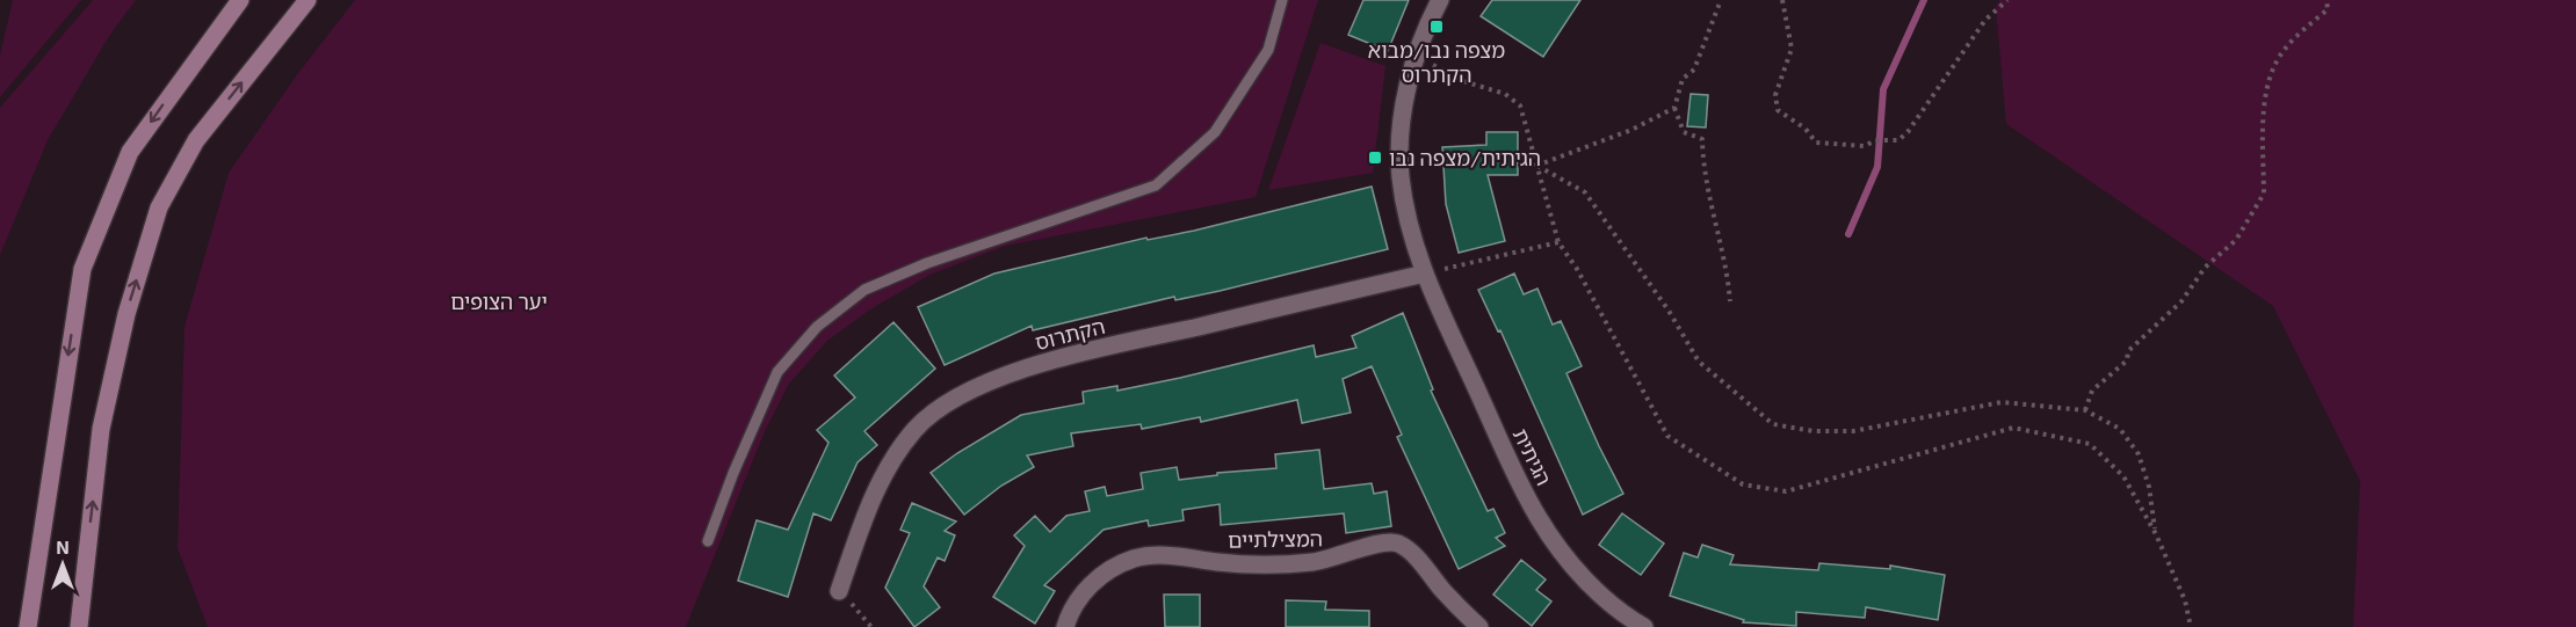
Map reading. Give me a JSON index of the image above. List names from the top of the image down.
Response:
{
  "streets": {
    "street": ["הקתרוס", "הגיתית", "המצילתיים"]
  },
  "crossings": [
    ["הקתרוס", "הגיתית"]
  ],
  "parks": ["יער הצופים"],
  "places": {
    "transit": ["מצפה נבו/מבוא הקתרוס", "הגיתית/מצפה נבו"]
  },
  "north": "top"
}
